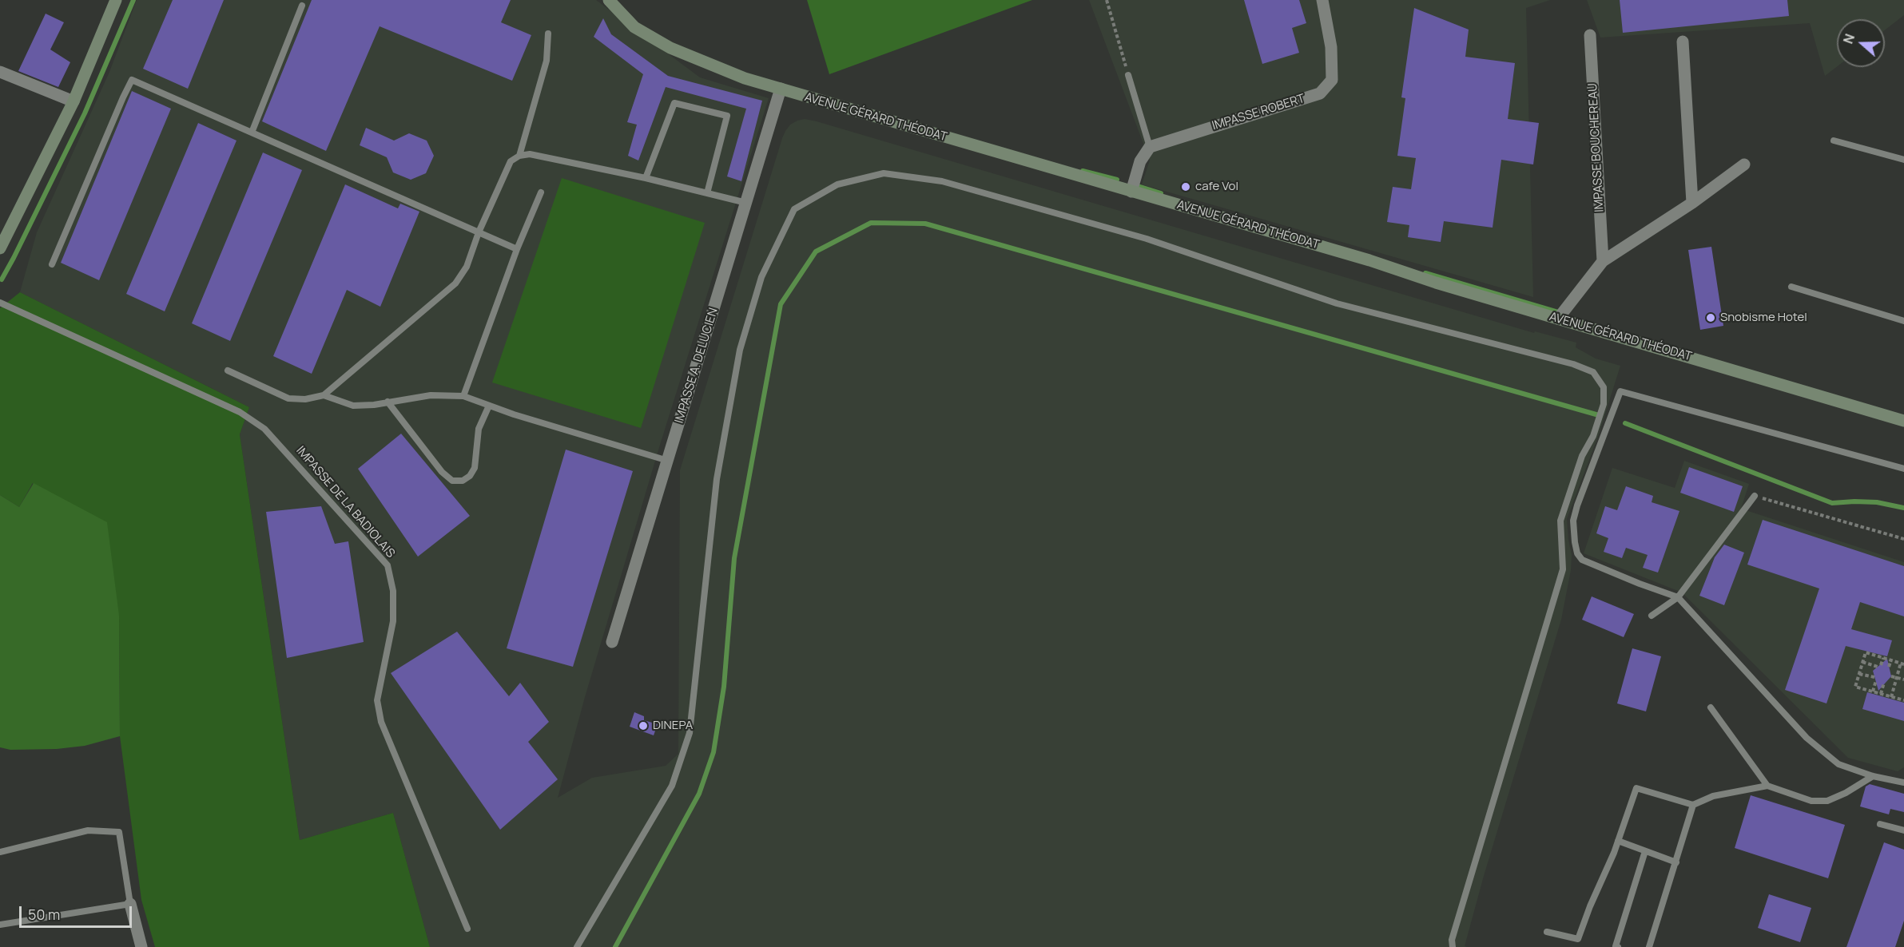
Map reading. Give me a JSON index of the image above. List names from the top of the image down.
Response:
{
  "streets": {
    "street": [
      "IMPASSE ROBERT",
      "AVENUE GÉRARD THÉODAT",
      "IMPASSE BOUCHEREAU",
      "IMPASSE A. DELUCIEN"
    ],
    "lane": ["IMPASSE DE LA BADIOLAIS"]
  },
  "crossings": [
    ["AVENUE GÉRARD THÉODAT", "IMPASSE A. DELUCIEN"]
  ],
  "places": ["cafe Vol", "Snobisme Hotel", "DINEPA"],
  "scale_bar": "50 m",
  "north": "left"
}
